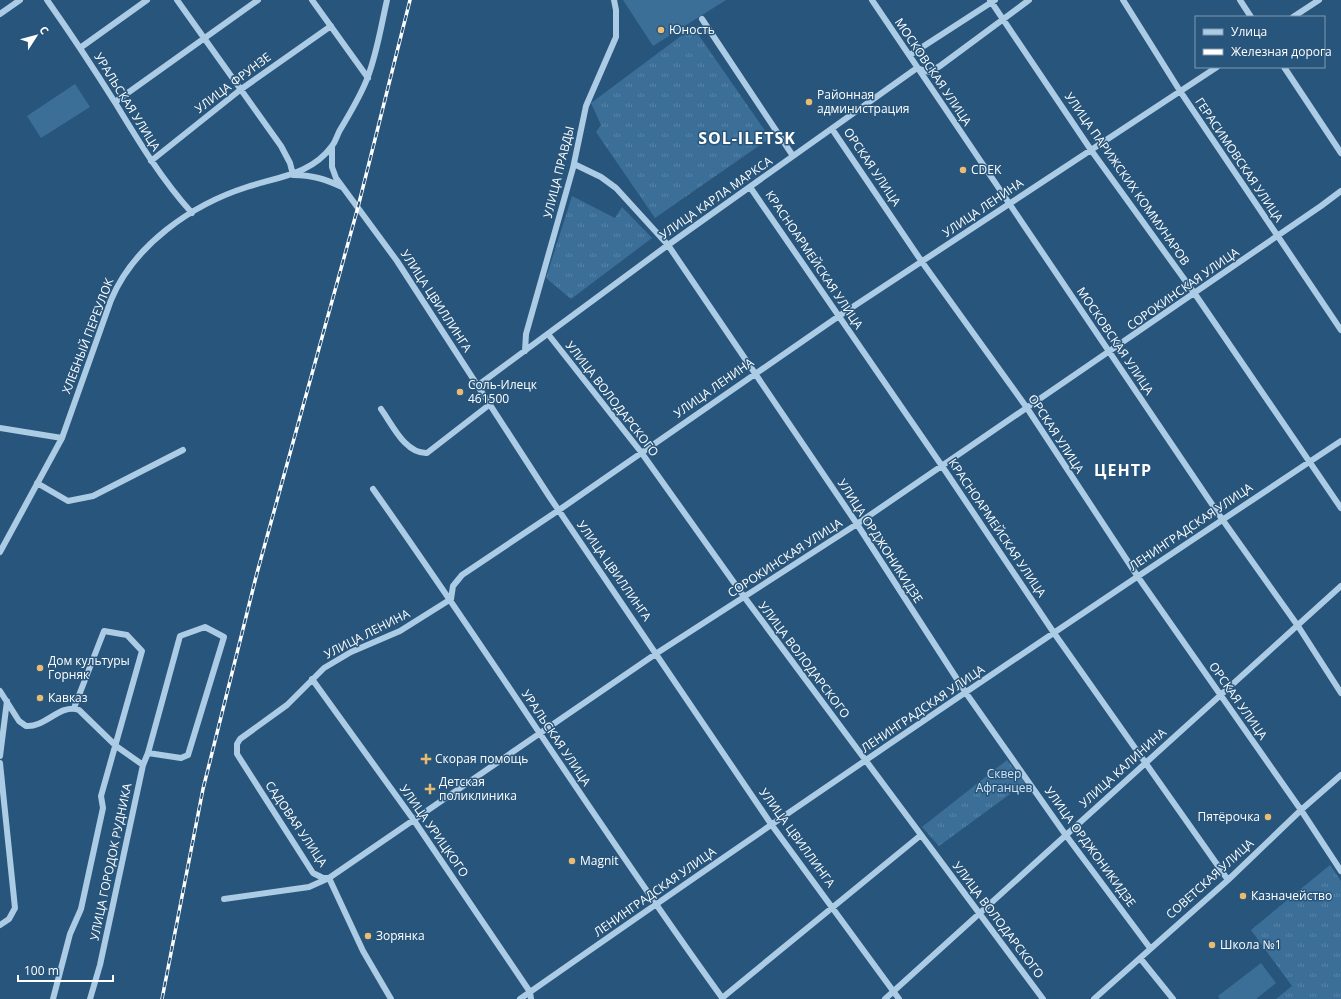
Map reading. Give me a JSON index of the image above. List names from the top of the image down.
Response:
{
  "streets": {
    "street": [
      "МОСКОВСКАЯ УЛИЦА",
      "УЛИЦА ФРУНЗЕ",
      "УРАЛЬСКАЯ УЛИЦА",
      "ГЕРАСИМОВСКАЯ УЛИЦА",
      "ОРСКАЯ УЛИЦА",
      "УЛИЦА ПРАВДЫ",
      "УЛИЦА ПАРИЖСКИХ КОММУНАРОВ",
      "УЛИЦА КАРЛА МАРКСА",
      "УЛИЦА ЛЕНИНА",
      "КРАСНОАРМЕЙСКАЯ УЛИЦА",
      "СОРОКИНСКАЯ УЛИЦА",
      "УЛИЦА ЦВИЛЛИНГА",
      "ХЛЕБНЫЙ ПЕРЕУЛОК",
      "УЛИЦА ВОЛОДАРСКОГО",
      "ЛЕНИНГРАДСКАЯ УЛИЦА",
      "УЛИЦА ОРДЖОНИКИДЗЕ",
      "УЛИЦА КАЛИНИНА",
      "САДОВАЯ УЛИЦА",
      "УЛИЦА УРИЦКОГО",
      "УЛИЦА ГОРОДОК РУДНИКА",
      "СОВЕТСКАЯ УЛИЦА"
    ]
  },
  "crossings": [
    ["МОСКОВСКАЯ УЛИЦА", "УЛИЦА КАРЛА МАРКСА"],
    ["МОСКОВСКАЯ УЛИЦА", "УЛИЦА ЛЕНИНА"],
    ["МОСКОВСКАЯ УЛИЦА", "СОРОКИНСКАЯ УЛИЦА"],
    ["МОСКОВСКАЯ УЛИЦА", "ЛЕНИНГРАДСКАЯ УЛИЦА"],
    ["МОСКОВСКАЯ УЛИЦА", "УЛИЦА КАЛИНИНА"],
    ["УЛИЦА ФРУНЗЕ", "УРАЛЬСКАЯ УЛИЦА"],
    ["УРАЛЬСКАЯ УЛИЦА", "УЛИЦА ЛЕНИНА"],
    ["УРАЛЬСКАЯ УЛИЦА", "СОРОКИНСКАЯ УЛИЦА"],
    ["УРАЛЬСКАЯ УЛИЦА", "ХЛЕБНЫЙ ПЕРЕУЛОК"],
    ["УРАЛЬСКАЯ УЛИЦА", "ЛЕНИНГРАДСКАЯ УЛИЦА"],
    ["ГЕРАСИМОВСКАЯ УЛИЦА", "УЛИЦА ЛЕНИНА"],
    ["ГЕРАСИМОВСКАЯ УЛИЦА", "СОРОКИНСКАЯ УЛИЦА"],
    ["ОРСКАЯ УЛИЦА", "УЛИЦА КАРЛА МАРКСА"],
    ["ОРСКАЯ УЛИЦА", "УЛИЦА ЛЕНИНА"],
    ["ОРСКАЯ УЛИЦА", "СОРОКИНСКАЯ УЛИЦА"],
    ["ОРСКАЯ УЛИЦА", "ЛЕНИНГРАДСКАЯ УЛИЦА"],
    ["ОРСКАЯ УЛИЦА", "УЛИЦА КАЛИНИНА"],
    ["ОРСКАЯ УЛИЦА", "СОВЕТСКАЯ УЛИЦА"],
    ["УЛИЦА ПРАВДЫ", "УЛИЦА КАРЛА МАРКСА"],
    ["УЛИЦА ПРАВДЫ", "УЛИЦА ОРДЖОНИКИДЗЕ"],
    ["УЛИЦА ПАРИЖСКИХ КОММУНАРОВ", "УЛИЦА ЛЕНИНА"],
    ["УЛИЦА ПАРИЖСКИХ КОММУНАРОВ", "СОРОКИНСКАЯ УЛИЦА"],
    ["УЛИЦА ПАРИЖСКИХ КОММУНАРОВ", "ЛЕНИНГРАДСКАЯ УЛИЦА"],
    ["УЛИЦА КАРЛА МАРКСА", "КРАСНОАРМЕЙСКАЯ УЛИЦА"],
    ["УЛИЦА КАРЛА МАРКСА", "УЛИЦА ЦВИЛЛИНГА"],
    ["УЛИЦА КАРЛА МАРКСА", "УЛИЦА ВОЛОДАРСКОГО"],
    ["УЛИЦА КАРЛА МАРКСА", "УЛИЦА ОРДЖОНИКИДЗЕ"],
    ["УЛИЦА ЛЕНИНА", "КРАСНОАРМЕЙСКАЯ УЛИЦА"],
    ["УЛИЦА ЛЕНИНА", "УЛИЦА ЦВИЛЛИНГА"],
    ["УЛИЦА ЛЕНИНА", "УЛИЦА ВОЛОДАРСКОГО"],
    ["УЛИЦА ЛЕНИНА", "УЛИЦА ОРДЖОНИКИДЗЕ"],
    ["УЛИЦА ЛЕНИНА", "САДОВАЯ УЛИЦА"],
    ["УЛИЦА ЛЕНИНА", "УЛИЦА УРИЦКОГО"],
    ["КРАСНОАРМЕЙСКАЯ УЛИЦА", "СОРОКИНСКАЯ УЛИЦА"],
    ["КРАСНОАРМЕЙСКАЯ УЛИЦА", "ЛЕНИНГРАДСКАЯ УЛИЦА"],
    ["КРАСНОАРМЕЙСКАЯ УЛИЦА", "УЛИЦА КАЛИНИНА"],
    ["КРАСНОАРМЕЙСКАЯ УЛИЦА", "СОВЕТСКАЯ УЛИЦА"],
    ["СОРОКИНСКАЯ УЛИЦА", "УЛИЦА ЦВИЛЛИНГА"],
    ["СОРОКИНСКАЯ УЛИЦА", "УЛИЦА ВОЛОДАРСКОГО"],
    ["СОРОКИНСКАЯ УЛИЦА", "УЛИЦА ОРДЖОНИКИДЗЕ"],
    ["СОРОКИНСКАЯ УЛИЦА", "САДОВАЯ УЛИЦА"],
    ["СОРОКИНСКАЯ УЛИЦА", "УЛИЦА УРИЦКОГО"],
    ["УЛИЦА ЦВИЛЛИНГА", "ХЛЕБНЫЙ ПЕРЕУЛОК"],
    ["УЛИЦА ЦВИЛЛИНГА", "ЛЕНИНГРАДСКАЯ УЛИЦА"],
    ["УЛИЦА ЦВИЛЛИНГА", "УЛИЦА КАЛИНИНА"],
    ["УЛИЦА ВОЛОДАРСКОГО", "ЛЕНИНГРАДСКАЯ УЛИЦА"],
    ["УЛИЦА ВОЛОДАРСКОГО", "УЛИЦА КАЛИНИНА"],
    ["ЛЕНИНГРАДСКАЯ УЛИЦА", "УЛИЦА ОРДЖОНИКИДЗЕ"],
    ["ЛЕНИНГРАДСКАЯ УЛИЦА", "УЛИЦА УРИЦКОГО"],
    ["УЛИЦА ОРДЖОНИКИДЗЕ", "УЛИЦА КАЛИНИНА"],
    ["УЛИЦА ОРДЖОНИКИДЗЕ", "СОВЕТСКАЯ УЛИЦА"]
  ],
  "districts": ["SOL-ILETSK", "ЦЕНТР"],
  "parks": ["Сквер Афганцев"],
  "places": {
    "other": [
      "Юность",
      "Районная администрация",
      "CDEK",
      "Соль-Илецк 461500",
      "Дом культуры Горняк",
      "Кавказ",
      "Пятёрочка",
      "Magnit",
      "Казначейство",
      "Зорянка",
      "Школа №1"
    ],
    "health": ["Скорая помощь", "Детская поликлиника"]
  },
  "legend": ["Улица", "Железная дорога"],
  "scale_bar": "100 m",
  "north": "top right"
}
